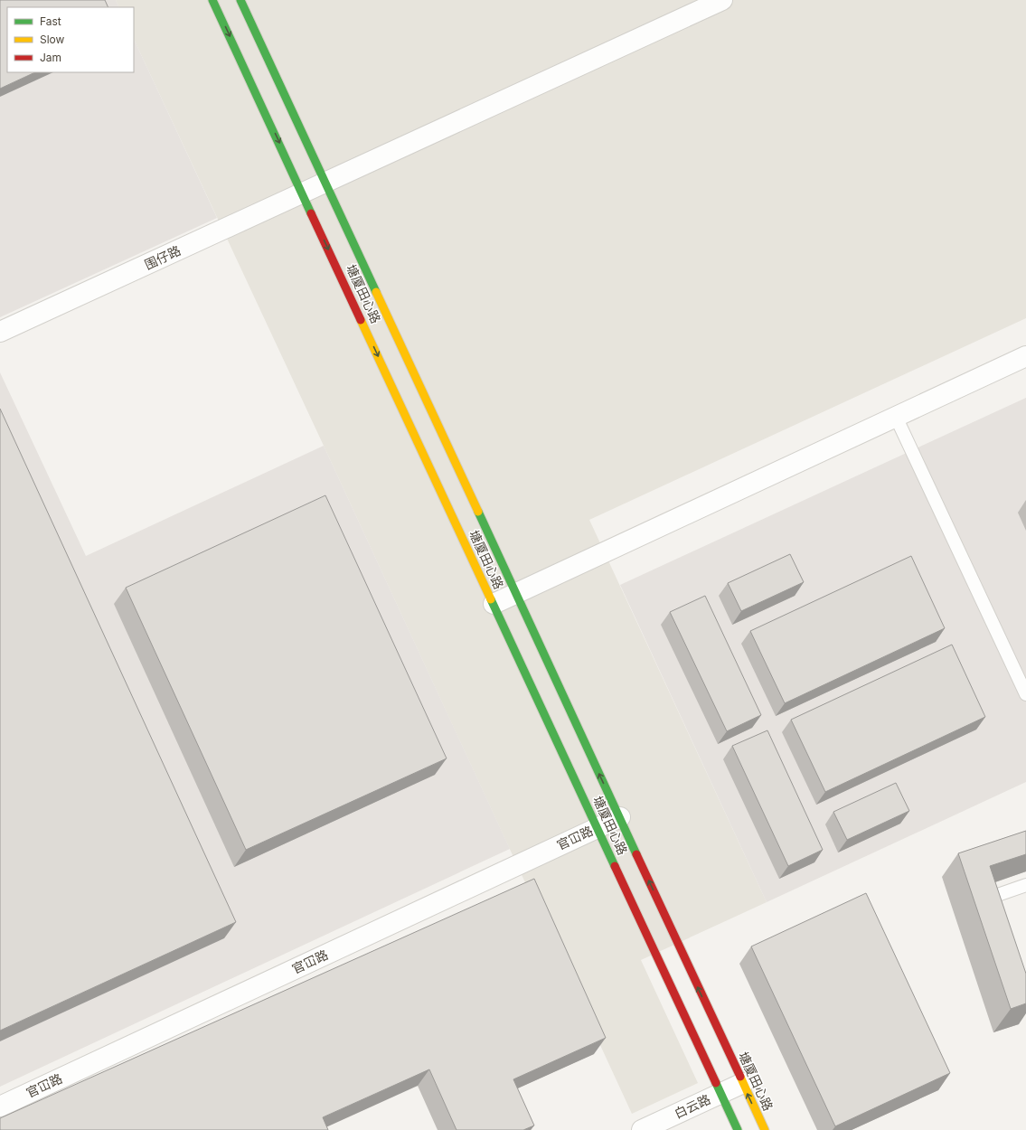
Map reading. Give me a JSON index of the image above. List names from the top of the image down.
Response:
{
  "streets": {
    "main road": ["塘厦田心路"],
    "street": ["围仔路", "官冚路", "白云路"]
  },
  "crossings": [
    ["围仔路", "塘厦田心路"],
    ["塘厦田心路", "官冚路"],
    ["塘厦田心路", "白云路"]
  ],
  "legend": ["Fast", "Slow", "Jam"]
}
